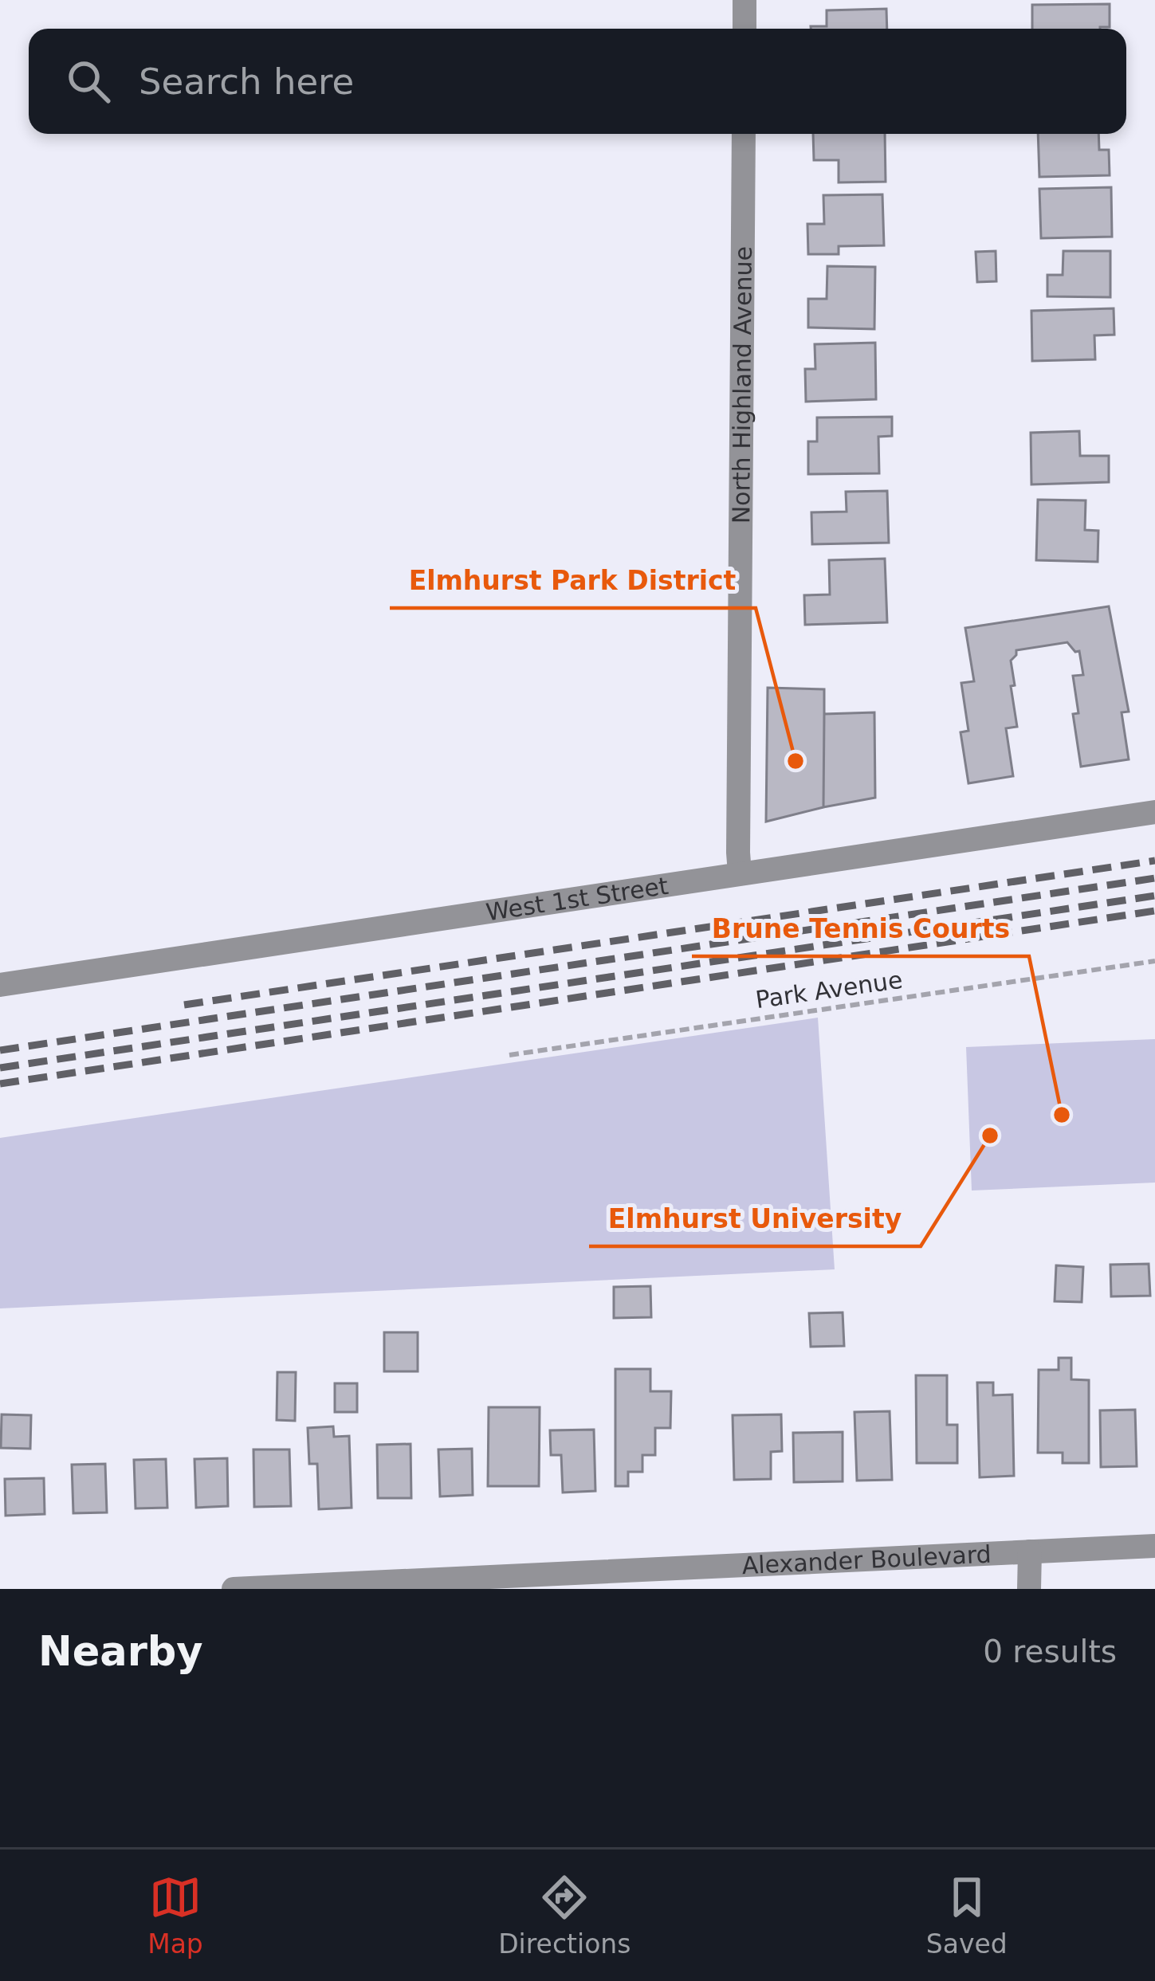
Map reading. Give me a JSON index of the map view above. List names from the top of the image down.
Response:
{
  "streets": {
    "street": ["North Highland Avenue", "West 1st Street", "Alexander Boulevard"],
    "path": ["Park Avenue"]
  },
  "crossings": [
    ["North Highland Avenue", "West 1st Street"]
  ],
  "places": ["Elmhurst Park District", "Brune Tennis Courts", "Elmhurst University"],
  "page": {
    "search": "Search here",
    "heading": ["Nearby", "0 results"],
    "nav": ["Map", "Directions", "Saved"]
  }
}
